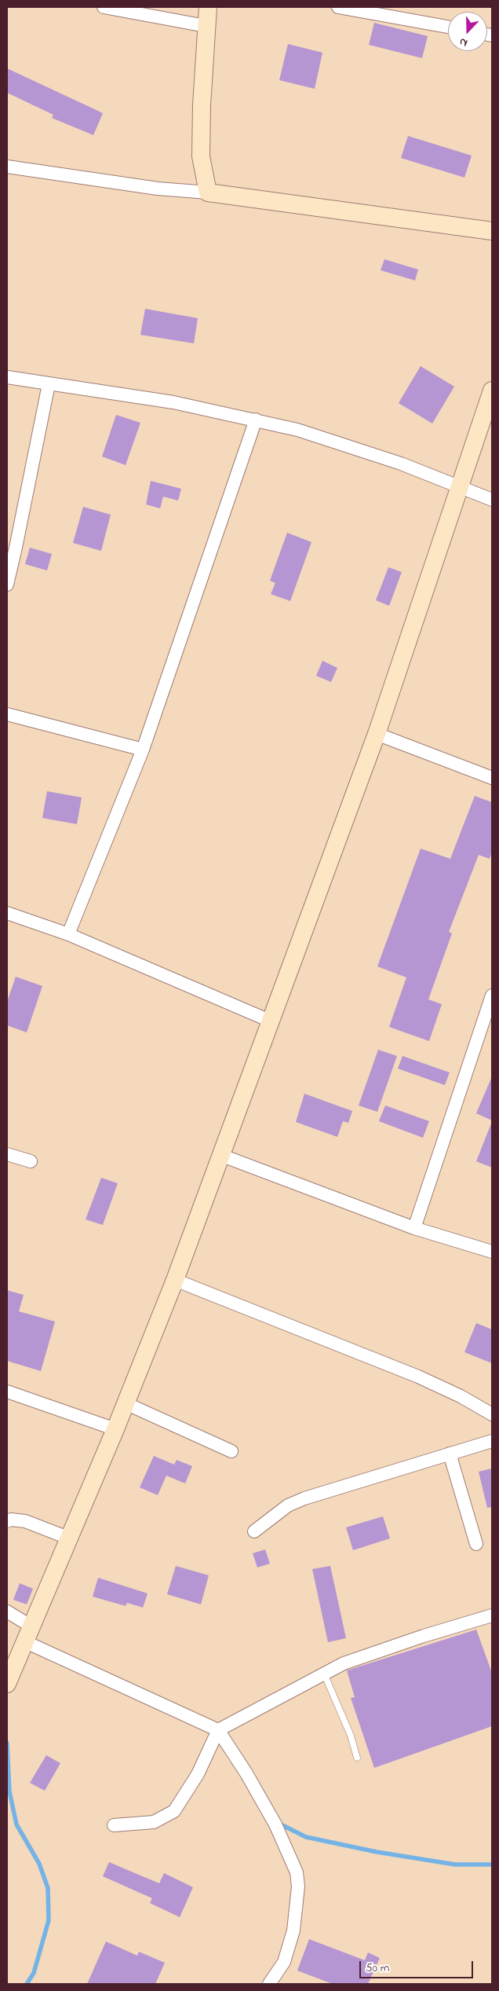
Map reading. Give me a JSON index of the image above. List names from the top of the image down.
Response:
{
  "scale_bar": "50 m",
  "north": "bottom"
}
